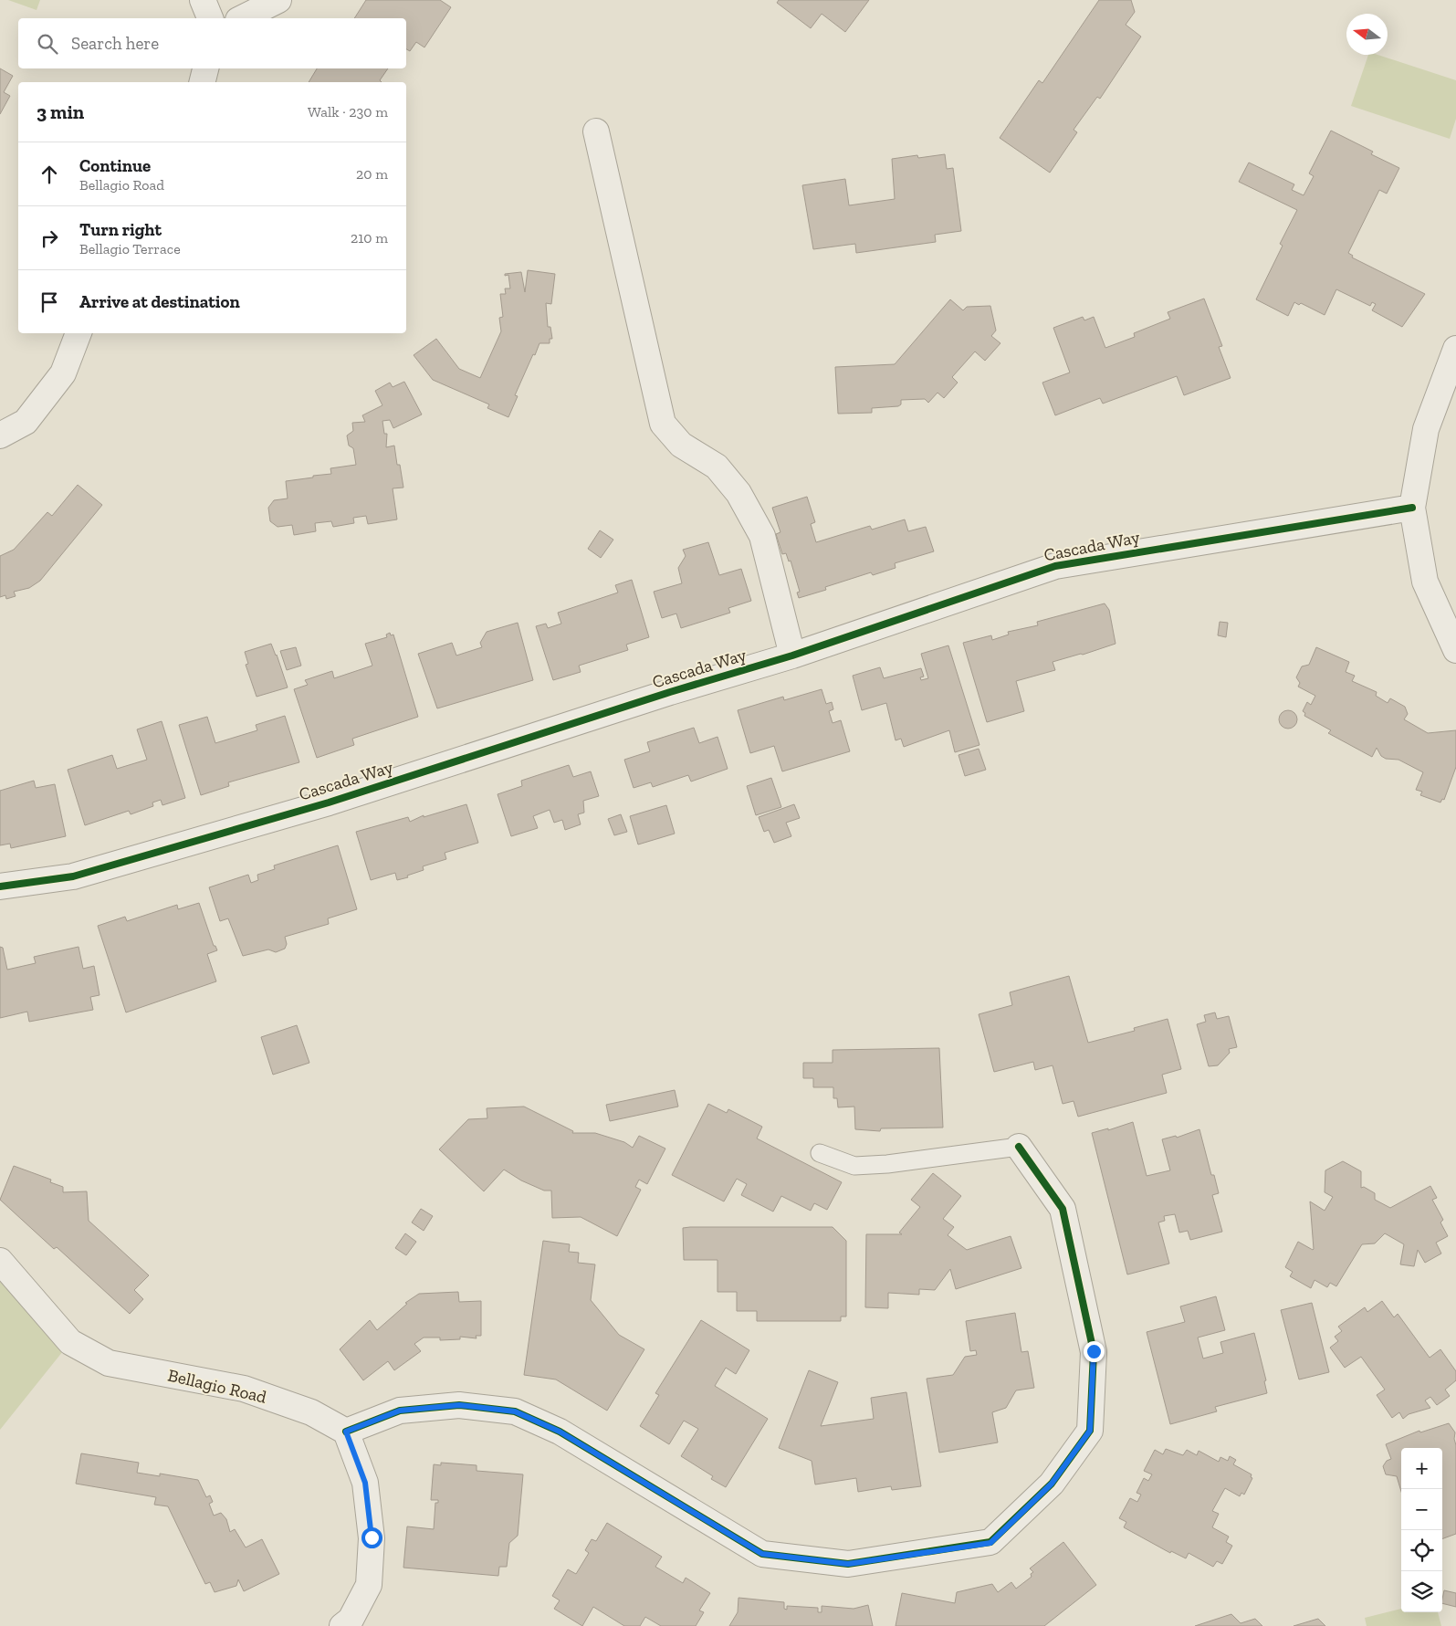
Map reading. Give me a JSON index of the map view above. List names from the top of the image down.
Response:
{
  "streets": {
    "street": ["Cascada Way", "Bellagio Road"]
  },
  "north": "left",
  "page": {
    "search": "Search here",
    "heading": ["3 min", "Walk · 230 m"],
    "list": [
      ["Continue", "Bellagio Road", "20 m"],
      ["Turn right", "Bellagio Terrace", "210 m"],
      "Arrive at destination"
    ],
    "map_buttons": ["+", "−"]
  }
}
